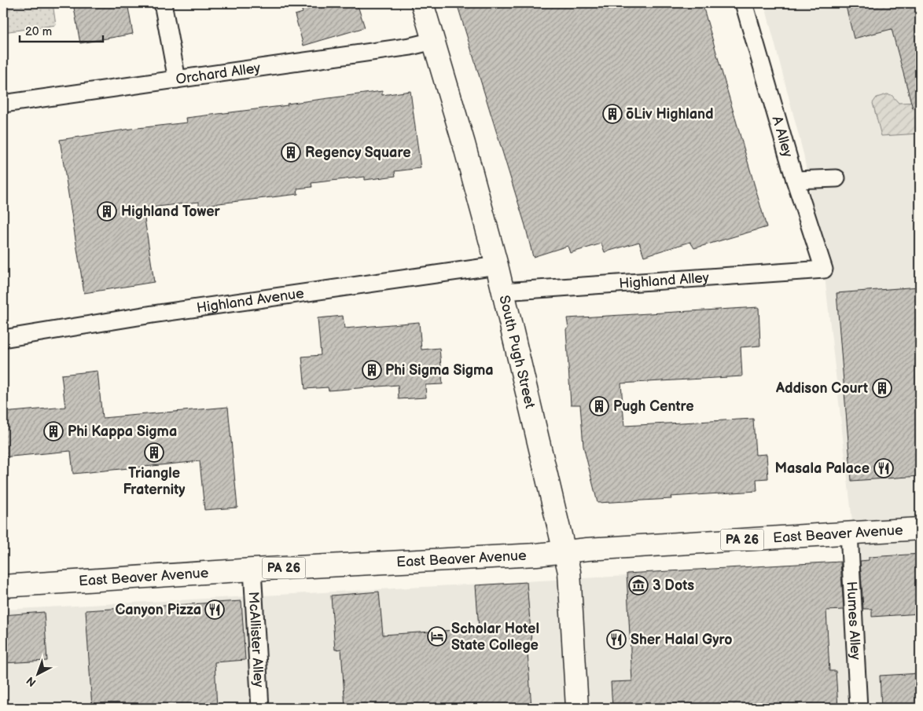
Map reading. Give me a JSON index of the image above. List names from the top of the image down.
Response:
{
  "streets": {
    "main road": ["South Pugh Street", "East Beaver Avenue", "PA 26"],
    "lane": [
      "Orchard Alley",
      "A Alley",
      "Highland Alley",
      "Highland Avenue",
      "Humes Alley",
      "McAllister Alley"
    ]
  },
  "crossings": [
    ["Orchard Alley", "South Pugh Street"],
    ["A Alley", "Highland Alley"],
    ["Highland Alley", "South Pugh Street"],
    ["Highland Avenue", "South Pugh Street"],
    ["South Pugh Street", "East Beaver Avenue"],
    ["East Beaver Avenue", "Humes Alley"],
    ["East Beaver Avenue", "McAllister Alley"]
  ],
  "places": {
    "building": [
      "ōLiv Highland",
      "Regency Square",
      "Highland Tower",
      "Phi Sigma Sigma",
      "Addison Court",
      "Pugh Centre",
      "Phi Kappa Sigma",
      "Triangle Fraternity"
    ],
    "restaurant": ["Masala Palace", "Canyon Pizza", "Sher Halal Gyro"],
    "museum": ["3 Dots"],
    "hotel": ["Scholar Hotel State College"]
  },
  "scale_bar": "20 m",
  "north": "bottom left"
}
